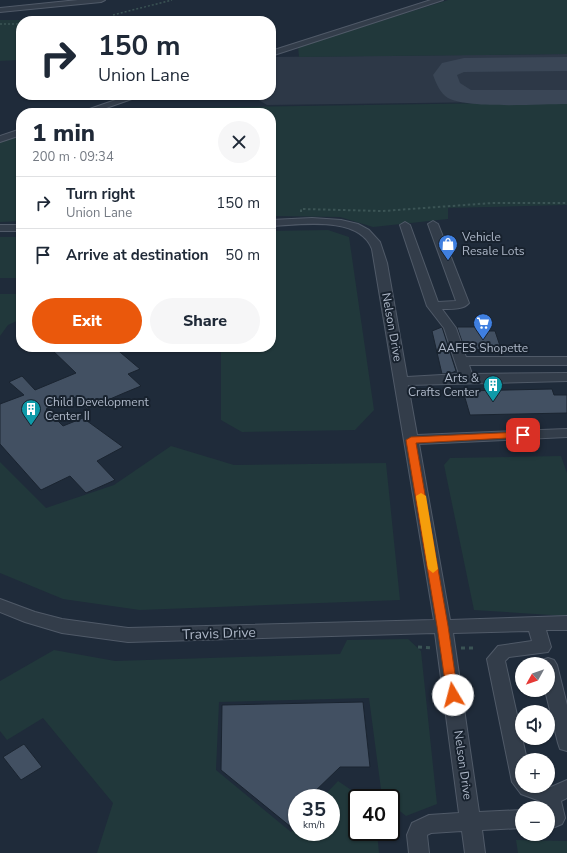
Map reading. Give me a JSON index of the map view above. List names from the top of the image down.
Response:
{
  "streets": {
    "street": ["Nelson Drive", "Travis Drive"]
  },
  "crossings": [
    ["Nelson Drive", "Travis Drive"]
  ],
  "places": {
    "shop": ["Vehicle Resale Lots"],
    "supermarket": ["AAFES Shopette"],
    "building": ["Arts & Crafts Center", "Child Development Center II"]
  },
  "north": "bottom left",
  "page": {
    "turn": ["150 m", "Union Lane"],
    "heading": ["1 min", "200 m · 09:34"],
    "list": [
      {
        "name": "Turn right",
        "note": "Union Lane",
        "value": "150 m"
      },
      {
        "name": "Arrive at destination",
        "value": "50 m"
      }
    ],
    "buttons": ["Exit", "Share"],
    "map_buttons": ["+", "−"],
    "speed": "35 km/h",
    "limit": "40"
  }
}
